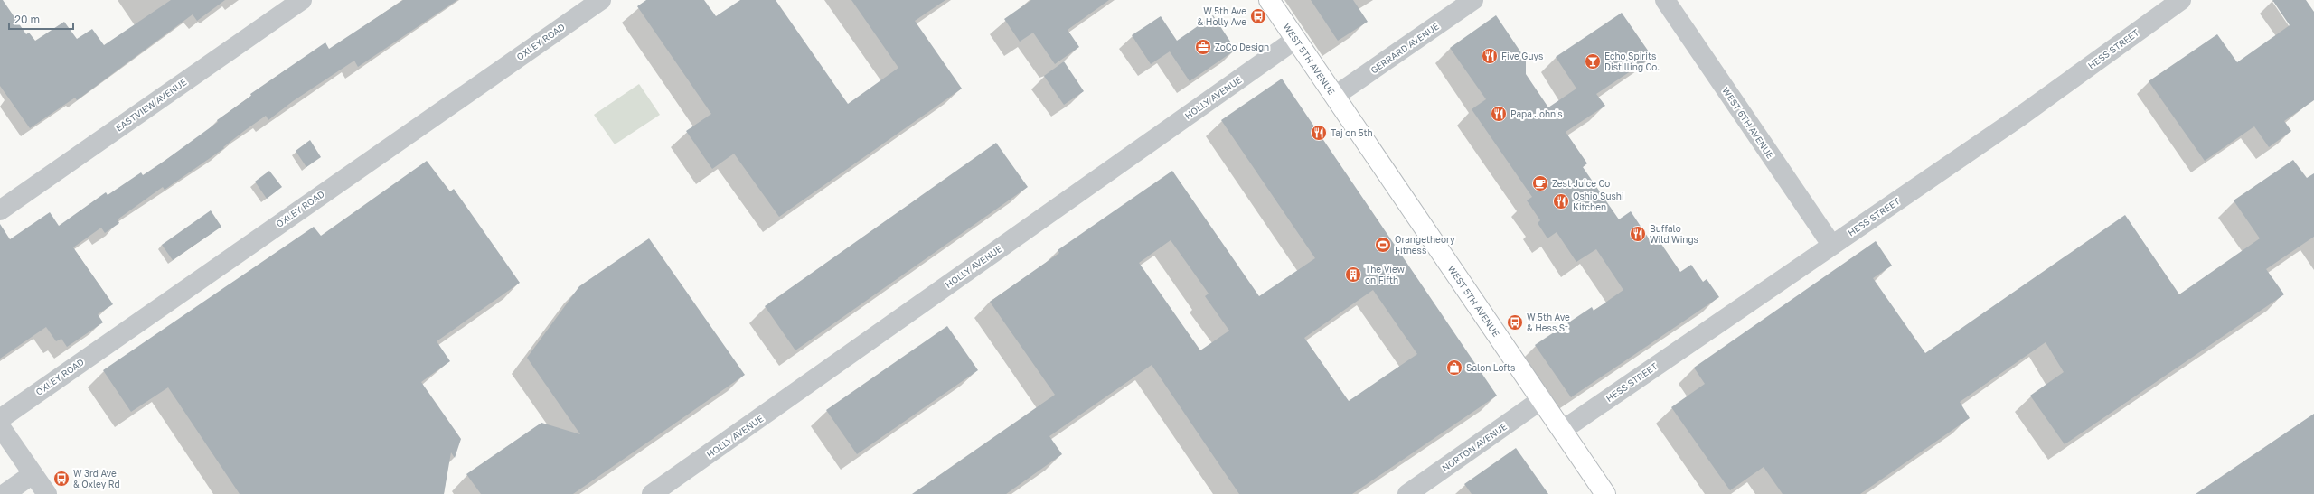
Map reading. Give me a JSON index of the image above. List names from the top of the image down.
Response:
{
  "streets": {
    "main road": ["WEST 5TH AVENUE"],
    "street": [
      "OXLEY ROAD",
      "GERRARD AVENUE",
      "HESS STREET",
      "HOLLY AVENUE",
      "EASTVIEW AVENUE",
      "WEST 6TH AVENUE",
      "NORTON AVENUE"
    ]
  },
  "crossings": [
    ["GERRARD AVENUE", "WEST 5TH AVENUE"],
    ["HESS STREET", "WEST 5TH AVENUE"],
    ["HESS STREET", "WEST 6TH AVENUE"],
    ["WEST 5TH AVENUE", "HOLLY AVENUE"],
    ["WEST 5TH AVENUE", "NORTON AVENUE"]
  ],
  "places": {
    "bus stop": ["W 5th Ave & Holly Ave", "W 5th Ave & Hess St", "W 3rd Ave & Oxley Rd"],
    "office": ["ZoCo Design"],
    "restaurant": [
      "Five Guys",
      "Papa John's",
      "Taj on 5th",
      "Oshio Sushi Kitchen",
      "Buffalo Wild Wings"
    ],
    "bar": ["Echo Spirits Distilling Co."],
    "cafe": ["Zest Juice Co"],
    "sports": ["Orangetheory Fitness"],
    "building": ["The View on Fifth"],
    "shop": ["Salon Lofts"]
  },
  "scale_bar": "20 m"
}
